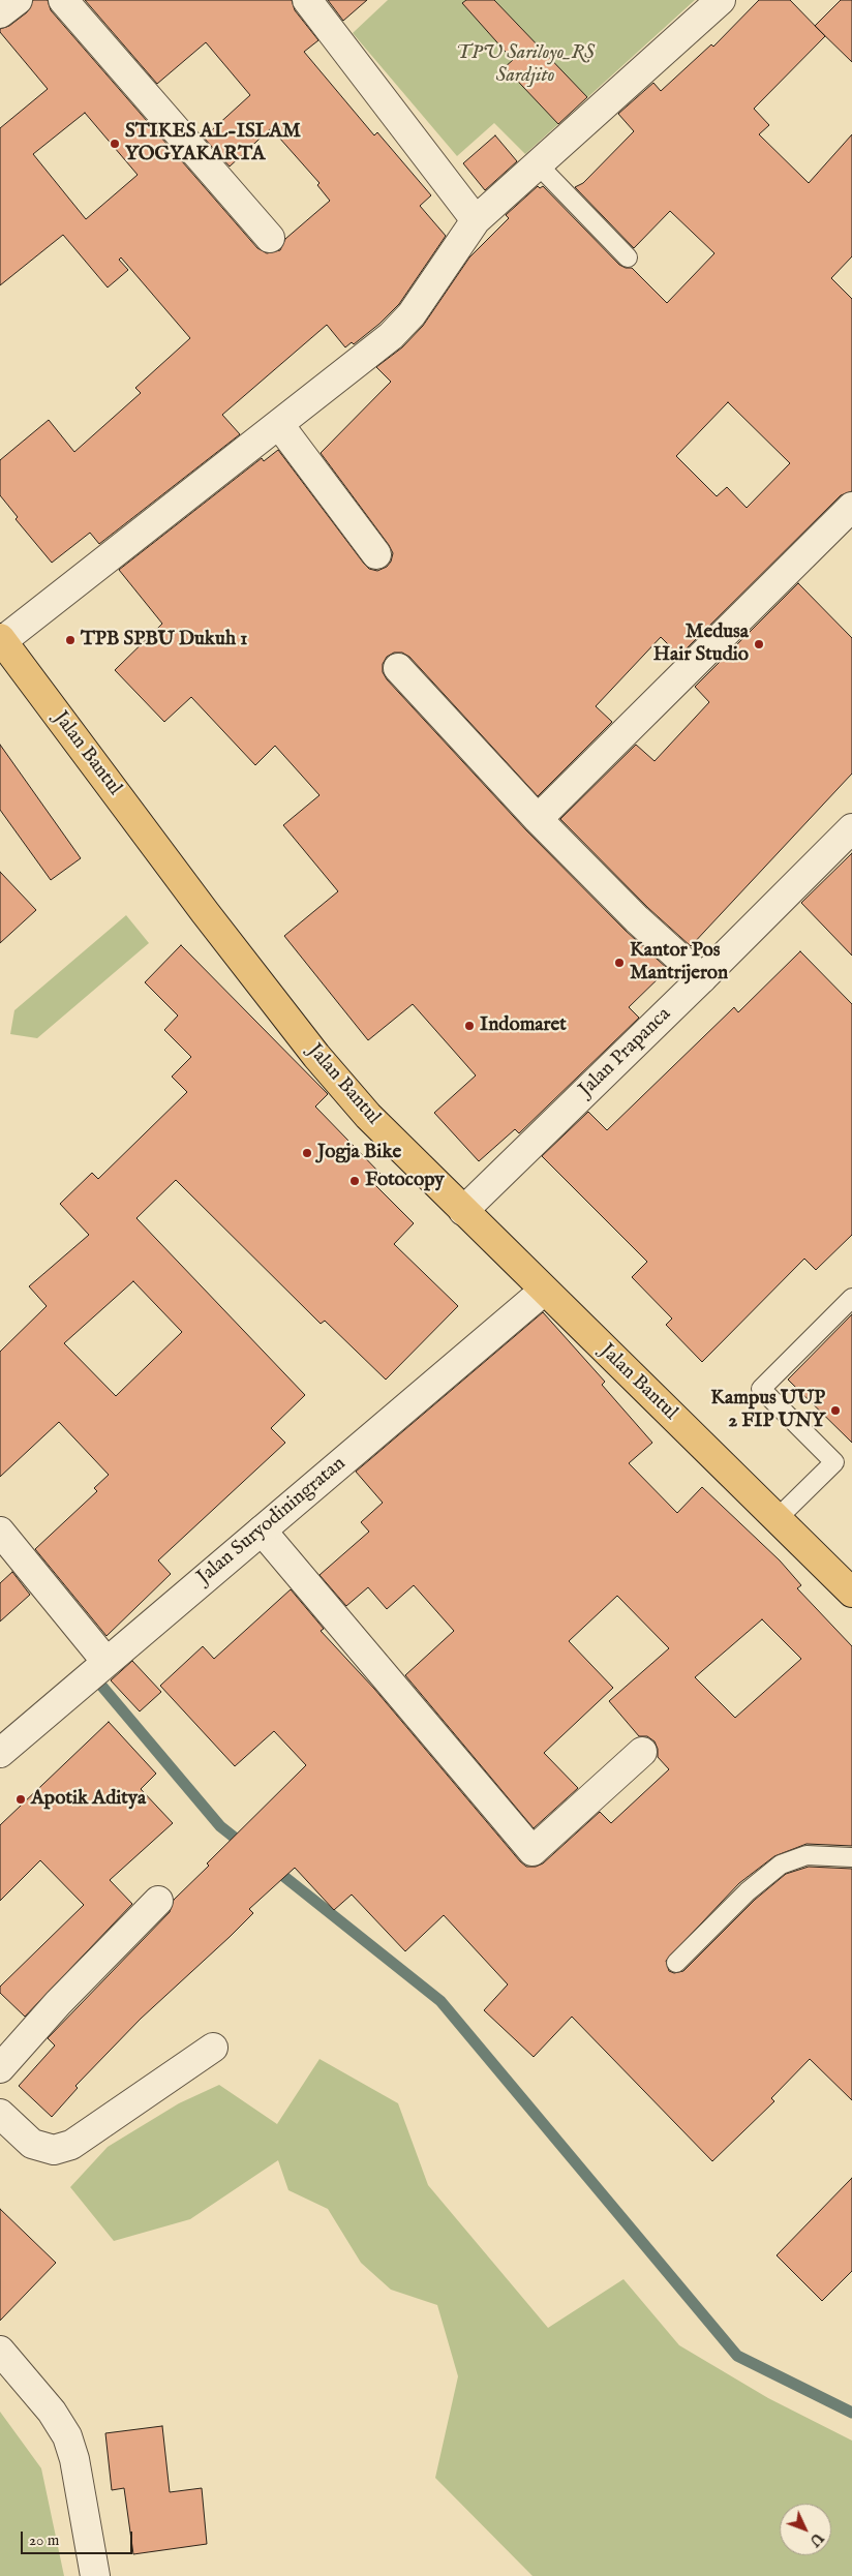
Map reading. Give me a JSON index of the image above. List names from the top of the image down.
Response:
{
  "streets": {
    "main road": ["Jalan Bantul"],
    "street": ["Jalan Prapanca", "Jalan Suryodiningratan"]
  },
  "crossings": [
    ["Jalan Bantul", "Jalan Prapanca"],
    ["Jalan Bantul", "Jalan Suryodiningratan"]
  ],
  "parks": ["TPU Sariloyo_RS Sardjito"],
  "places": [
    "STIKES AL-ISLAM YOGYAKARTA",
    "TPB SPBU Dukuh 1",
    "Medusa Hair Studio",
    "Kantor Pos Mantrijeron",
    "Indomaret",
    "Jogja Bike",
    "Fotocopy",
    "Kampus UUP 2 FIP UNY",
    "Apotik Aditya"
  ],
  "scale_bar": "20 m",
  "north": "bottom right"
}
